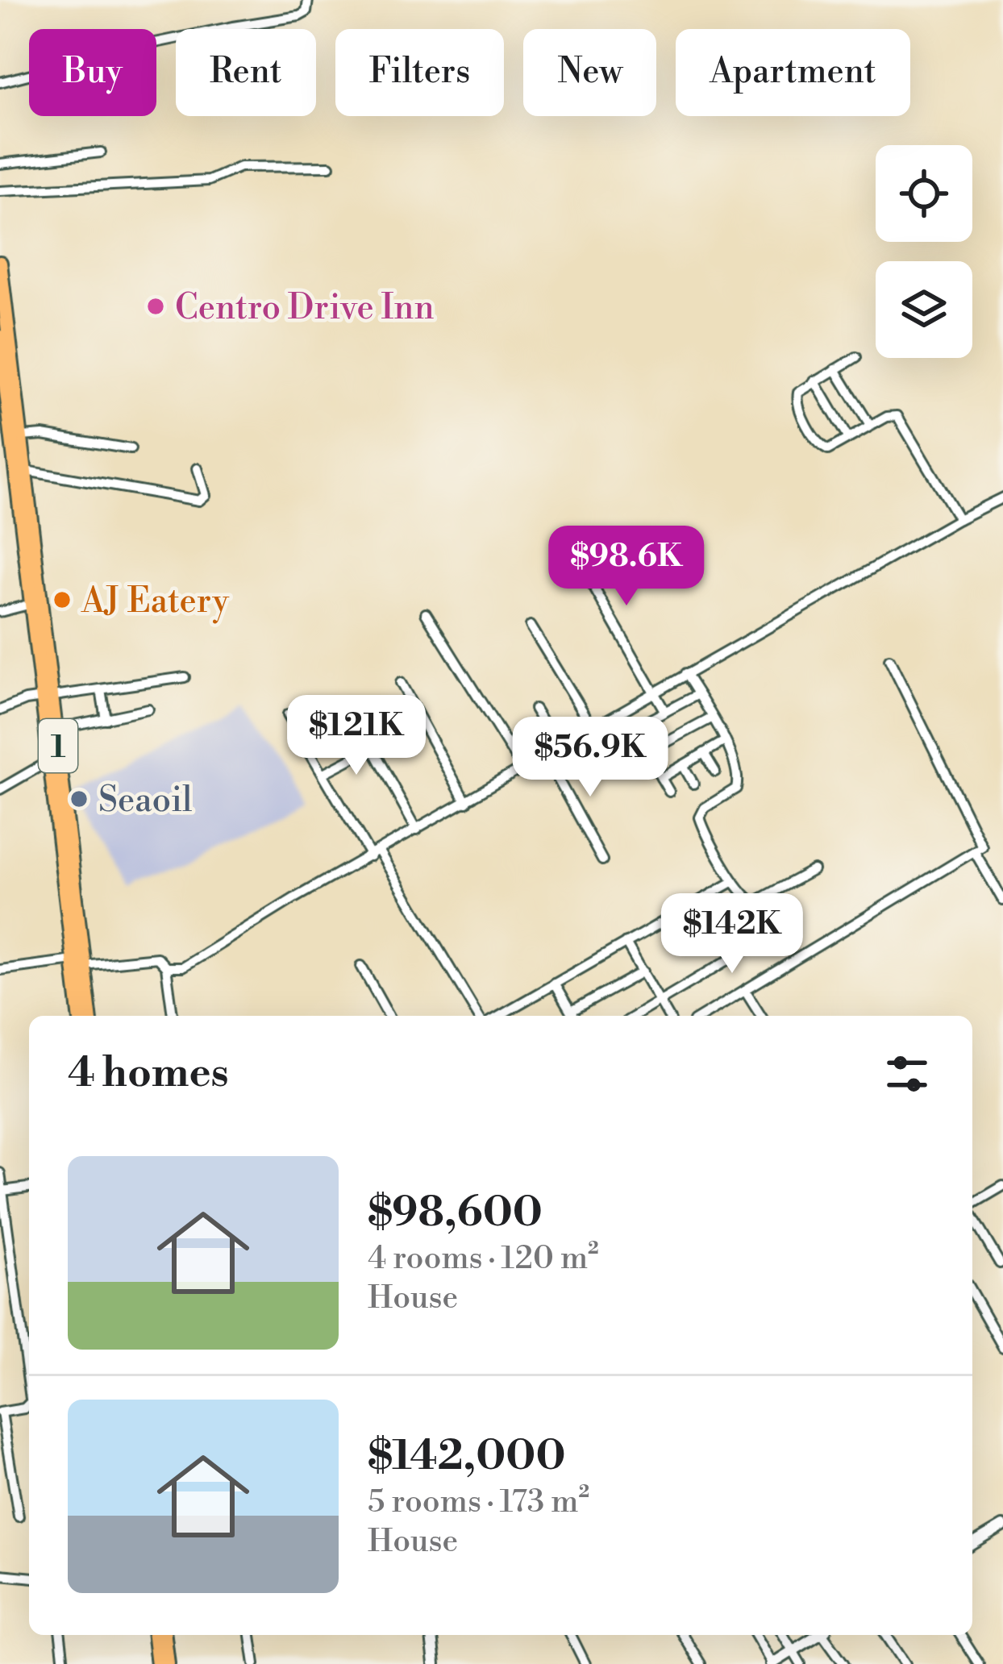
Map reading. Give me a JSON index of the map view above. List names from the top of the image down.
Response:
{
  "streets": {
    "highway": ["1"]
  },
  "places": ["Centro Drive Inn", "AJ Eatery", "Seaoil"],
  "page": {
    "chip": [
      "Buy",
      "Rent",
      "Filters",
      "New",
      "Apartment"
    ],
    "price": [
      "$98.6K",
      "$121K",
      "$56.9K",
      "$142K"
    ],
    "heading": "4 homes",
    "list": [
      {
        "name": "$98,600",
        "note": "4 rooms · 120 m² · House"
      },
      {
        "name": "$142,000",
        "note": "5 rooms · 173 m² · House"
      }
    ]
  }
}
